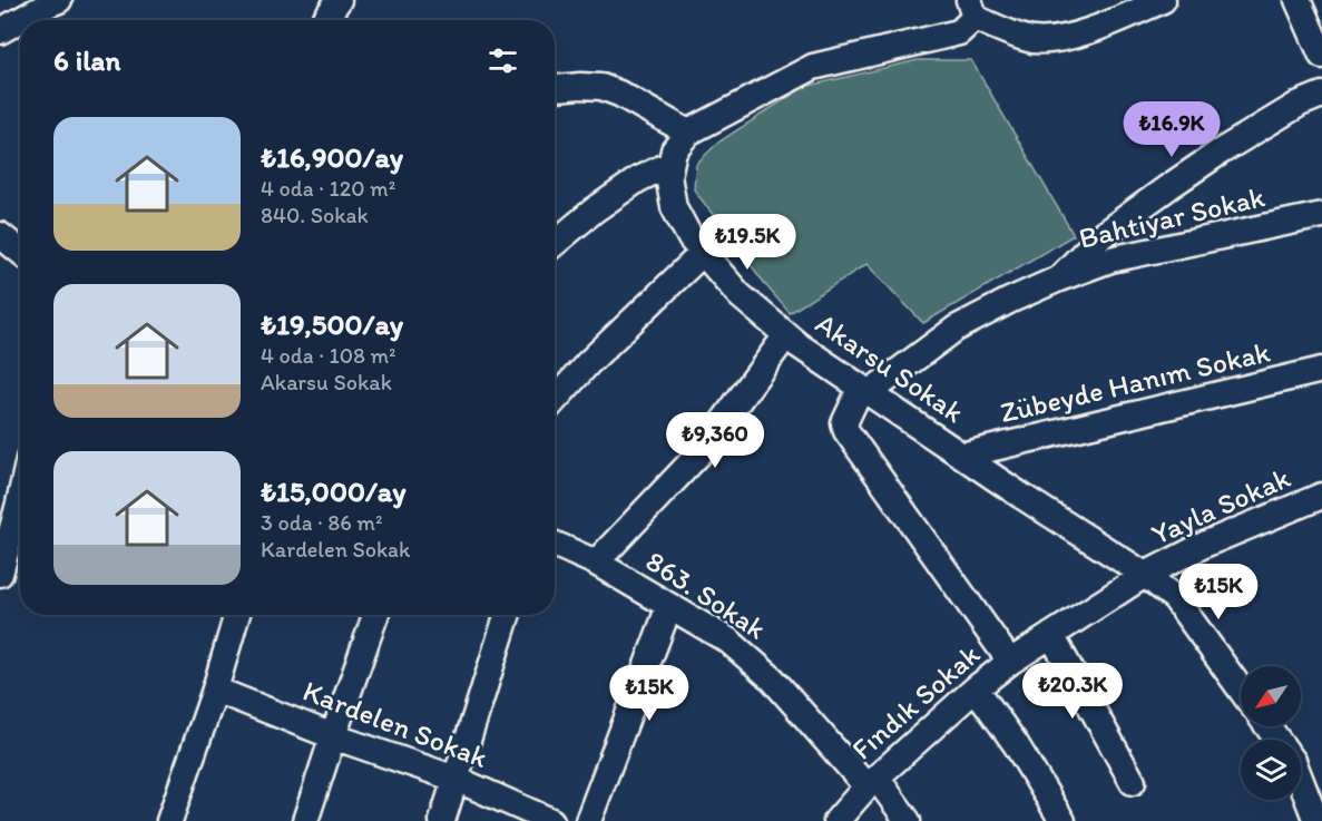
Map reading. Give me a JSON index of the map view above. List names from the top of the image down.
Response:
{
  "streets": {
    "street": [
      "Bahtiyar Sokak",
      "Akarsu Sokak",
      "Zübeyde Hanım Sokak",
      "Yayla Sokak",
      "863. Sokak",
      "Fındık Sokak",
      "Kardelen Sokak"
    ]
  },
  "crossings": [
    ["Bahtiyar Sokak", "Akarsu Sokak"],
    ["Akarsu Sokak", "Zübeyde Hanım Sokak"],
    ["Akarsu Sokak", "Yayla Sokak"],
    ["Akarsu Sokak", "Fındık Sokak"],
    ["Yayla Sokak", "Fındık Sokak"],
    ["863. Sokak", "Fındık Sokak"]
  ],
  "north": "bottom left",
  "page": {
    "heading": "6 ilan",
    "list": [
      {
        "name": "₺16,900/ay",
        "note": "4 oda · 120 m² · 840. Sokak"
      },
      {
        "name": "₺19,500/ay",
        "note": "4 oda · 108 m² · Akarsu Sokak"
      },
      {
        "name": "₺15,000/ay",
        "note": "3 oda · 86 m² · Kardelen Sokak"
      }
    ],
    "price": [
      "₺16.9K",
      "₺19.5K",
      "₺9,360",
      "₺15K",
      "₺20.3K",
      "₺15K"
    ]
  }
}
